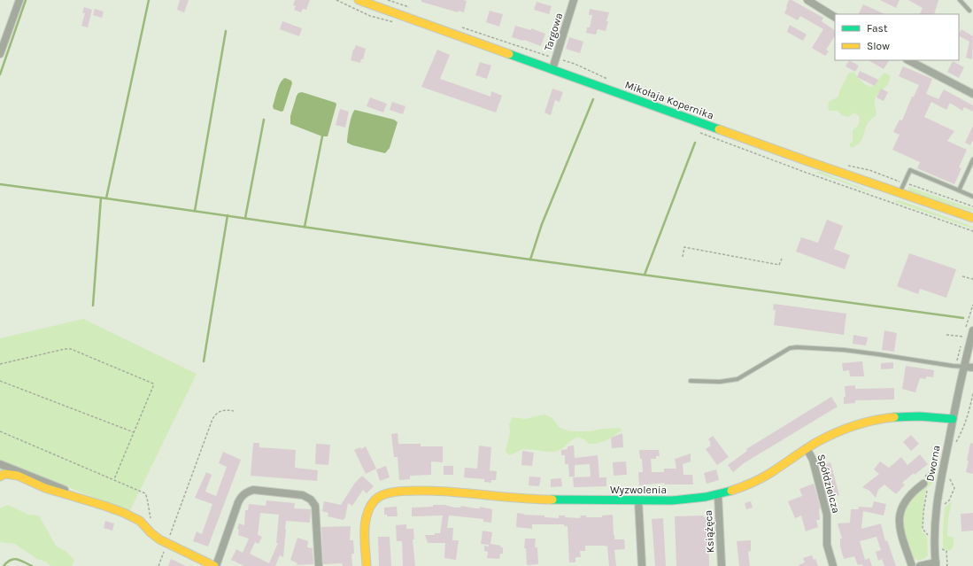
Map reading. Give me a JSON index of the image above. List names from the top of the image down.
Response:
{
  "streets": {
    "street": [
      "Targowa",
      "Mikołaja Kopernika",
      "Dworna",
      "Spółdzielcza",
      "Wyzwolenia",
      "Książęca"
    ]
  },
  "crossings": [
    ["Targowa", "Mikołaja Kopernika"],
    ["Dworna", "Wyzwolenia"],
    ["Spółdzielcza", "Wyzwolenia"],
    ["Wyzwolenia", "Książęca"]
  ],
  "legend": ["Fast", "Slow"]
}
